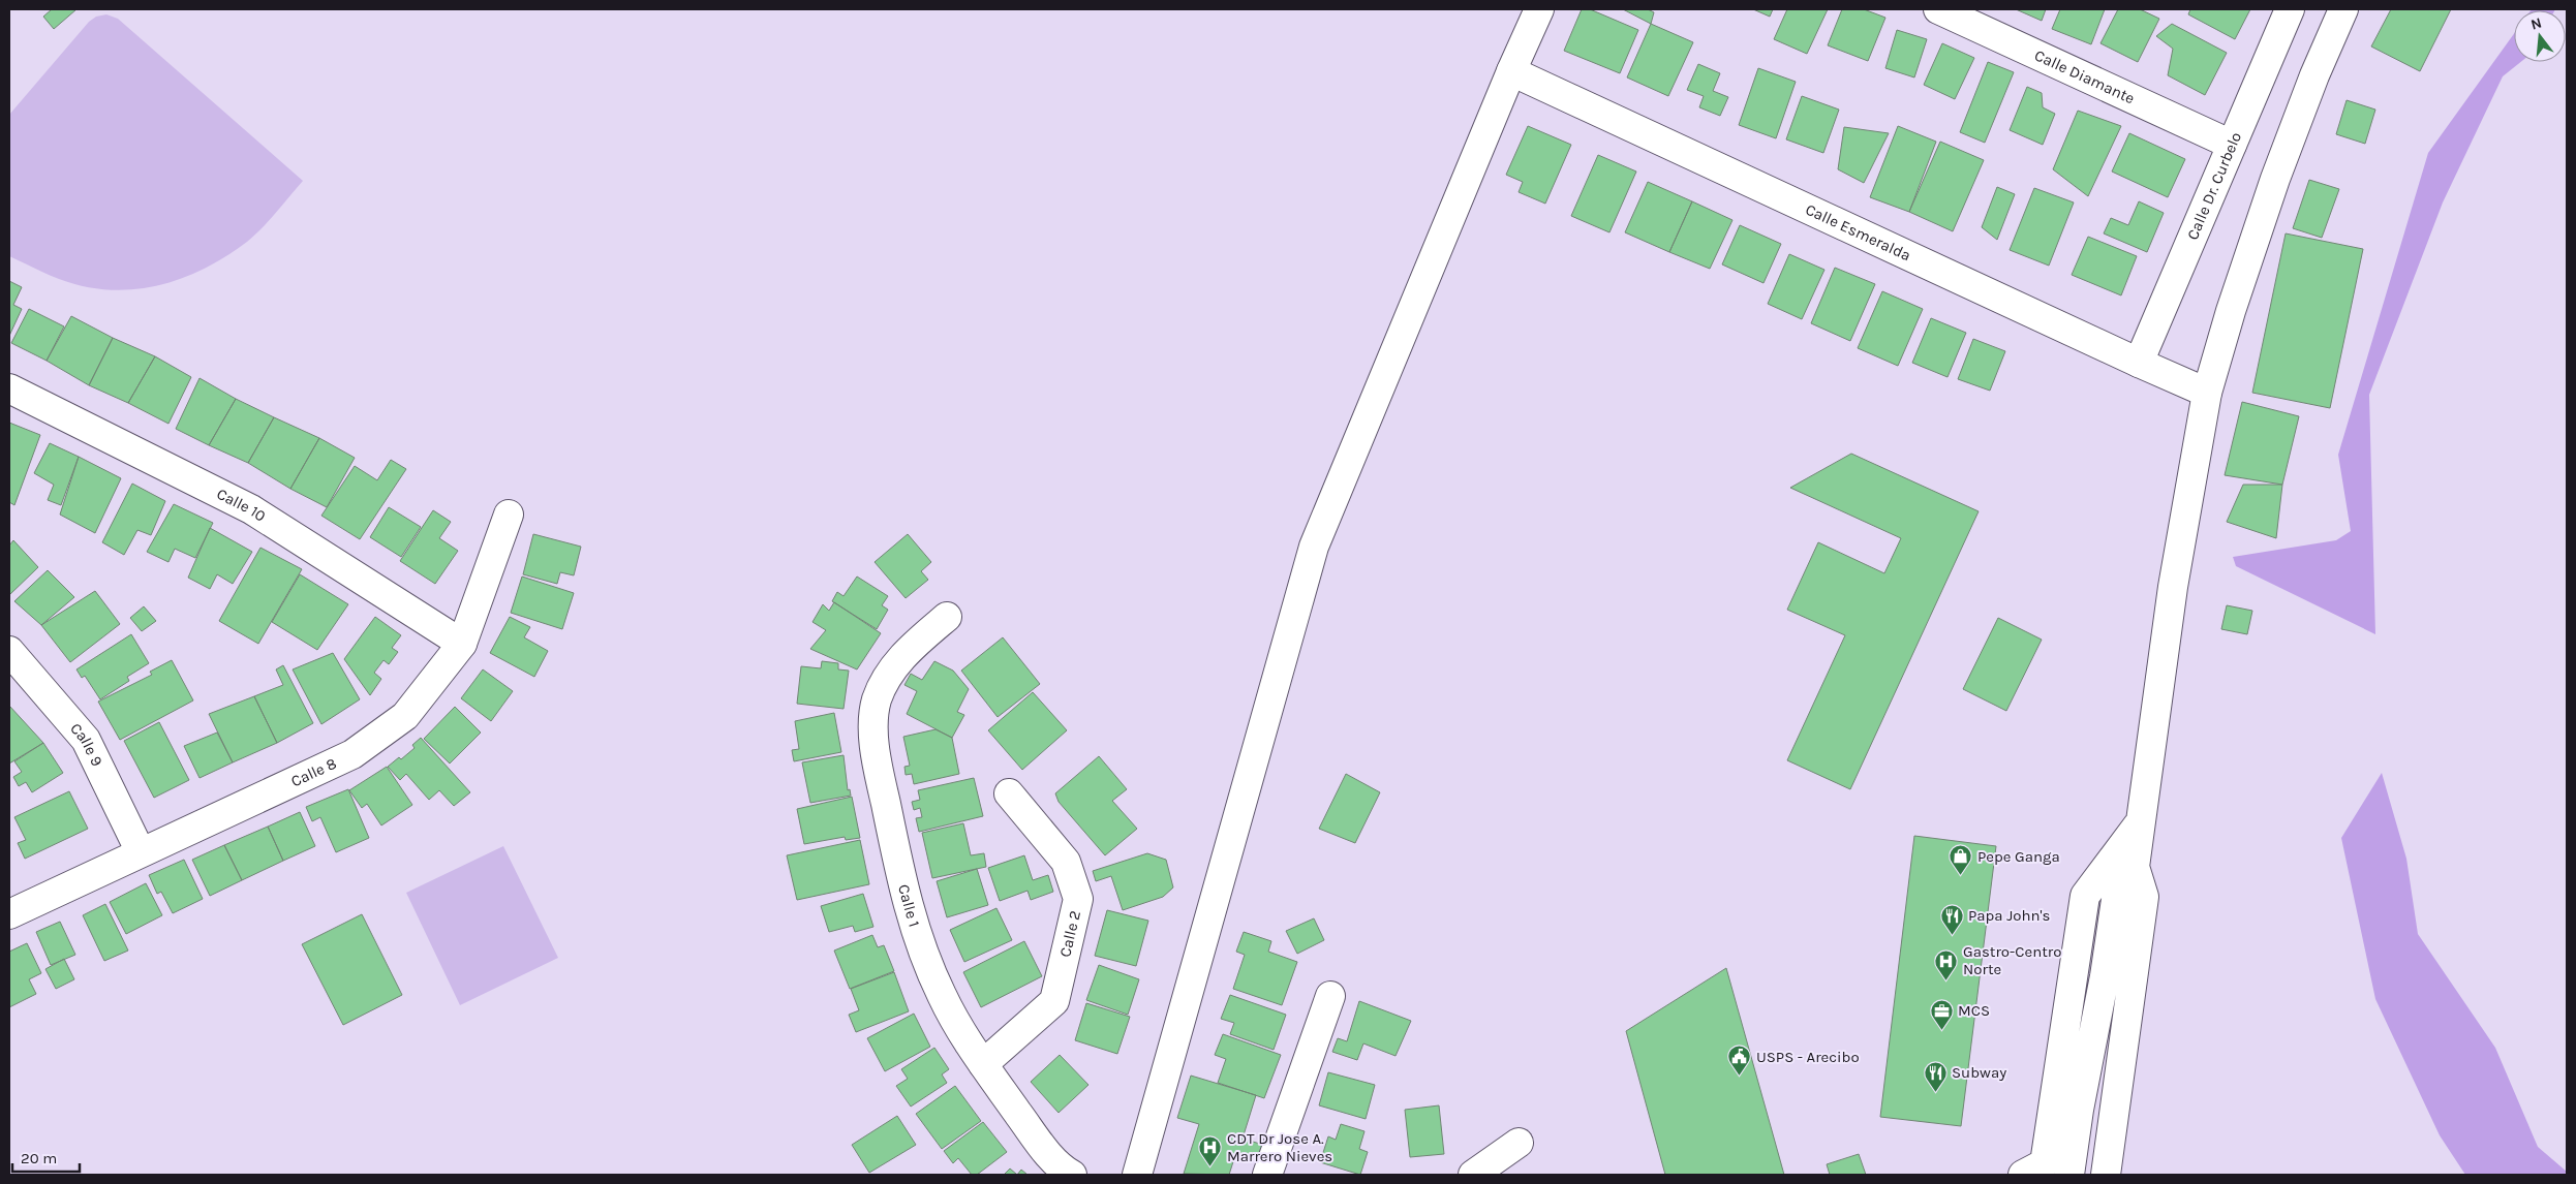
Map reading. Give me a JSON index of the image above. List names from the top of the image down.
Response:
{
  "streets": {
    "street": [
      "Calle Diamante",
      "Calle Dr. Curbelo",
      "Calle Esmeralda",
      "Calle 10",
      "Calle 9",
      "Calle 8",
      "Calle 1",
      "Calle 2"
    ]
  },
  "crossings": [
    ["Calle Diamante", "Calle Dr. Curbelo"],
    ["Calle Dr. Curbelo", "Calle Esmeralda"],
    ["Calle 10", "Calle 8"],
    ["Calle 9", "Calle 8"],
    ["Calle 1", "Calle 2"]
  ],
  "places": {
    "shop": ["Pepe Ganga"],
    "restaurant": ["Papa John's", "Subway"],
    "hospital": ["Gastro-Centro Norte", "CDT Dr Jose A. Marrero Nieves"],
    "office": ["MCS"],
    "public building": ["USPS - Arecibo"]
  },
  "scale_bar": "20 m",
  "north": "top"
}
